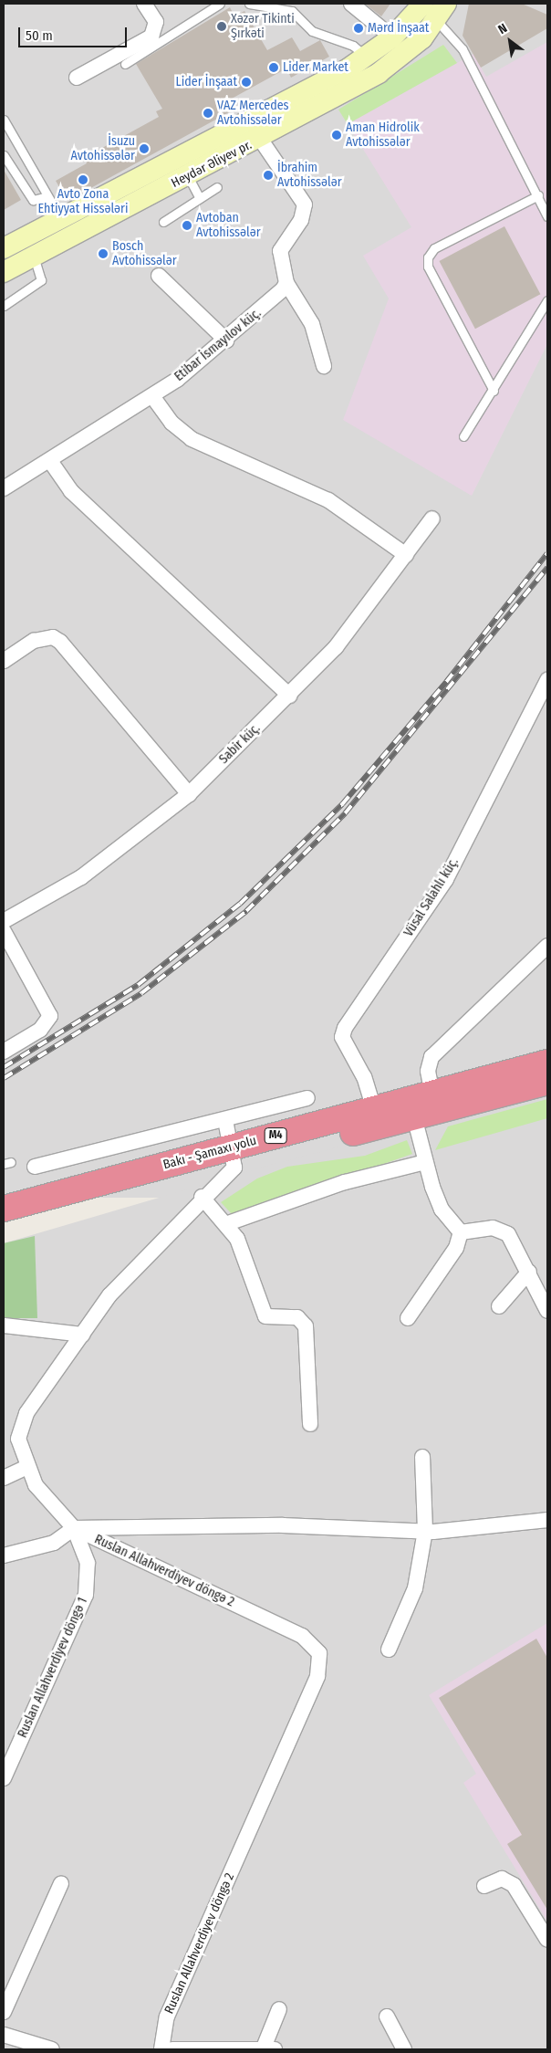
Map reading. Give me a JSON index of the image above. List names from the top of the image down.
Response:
{
  "streets": {
    "highway": ["M4", "Bakı - Şamaxı yolu"],
    "main road": ["Heydər Əliyev pr."],
    "street": [
      "Etibar İsmayılov küç.",
      "Sabir küç.",
      "Vüsal Salahlı küç.",
      "Ruslan Allahverdiyev döngə 2",
      "Ruslan Allahverdiyev döngə 1"
    ]
  },
  "crossings": [
    ["Vüsal Salahlı küç.", "Bakı - Şamaxı yolu"],
    ["Bakı - Şamaxı yolu", "Ruslan Allahverdiyev döngə 2"],
    ["Ruslan Allahverdiyev döngə 2", "Ruslan Allahverdiyev döngə 1"]
  ],
  "places": [
    "Xəzər Tikinti Şırkəti",
    "Mərd İnşaat",
    "Lider Market",
    "Lider İnşaat",
    "VAZ Mercedes Avtohissələr",
    "Aman Hidrolik Avtohissələr",
    "İsuzu Avtohissələr",
    "İbrahim Avtohissələr",
    "Avto Zona Ehtiyyat Hissələri",
    "Avtoban Avtohissələr",
    "Bosch Avtohissələr"
  ],
  "scale_bar": "50 m",
  "north": "top left"
}
